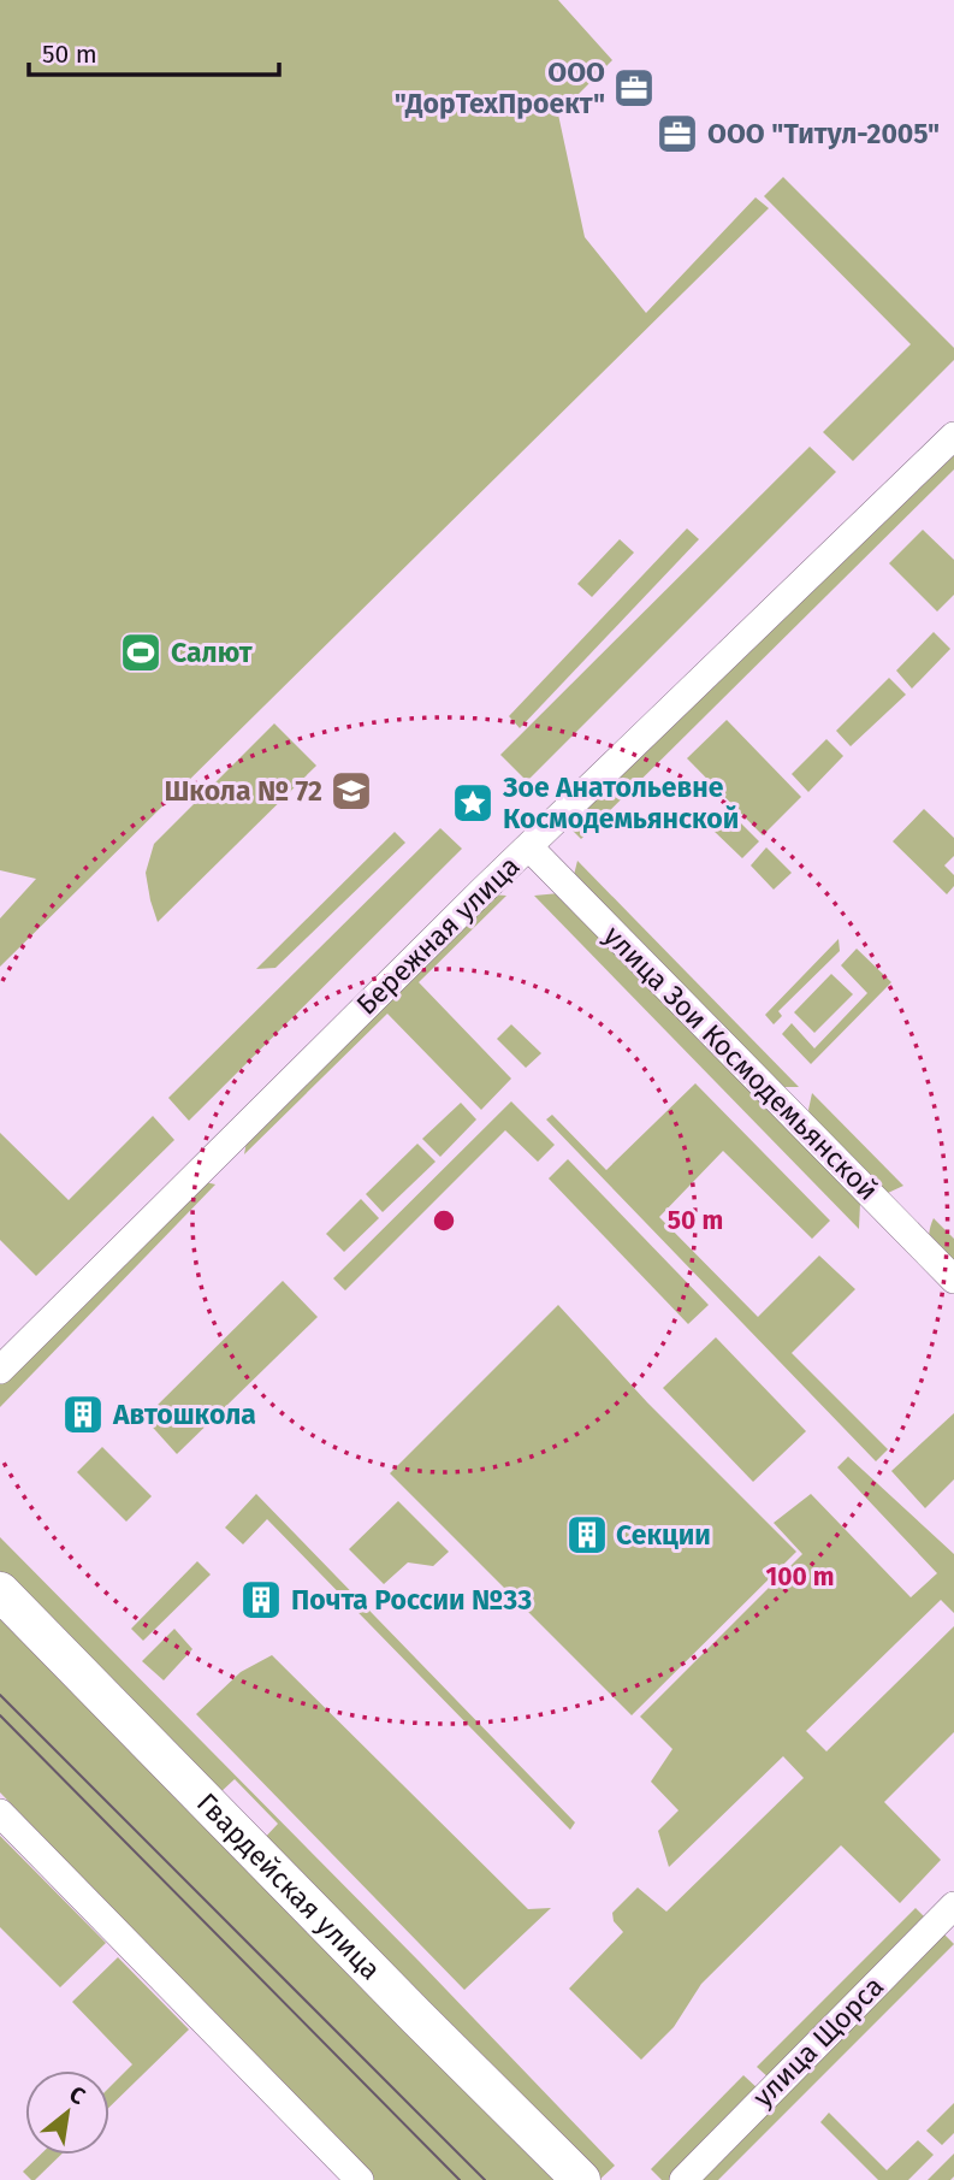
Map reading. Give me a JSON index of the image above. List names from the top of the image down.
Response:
{
  "streets": {
    "street": [
      "Бережная улица",
      "улица Зои Космодемьянской",
      "Гвардейская улица",
      "улица Щорса"
    ]
  },
  "crossings": [
    ["Бережная улица", "улица Зои Космодемьянской"]
  ],
  "places": {
    "office": ["ООО \"ДорТехПроект\"", "ООО \"Титул-2005\""],
    "sports": ["Салют"],
    "school or university": ["Школа № 72"],
    "place": ["Зое Анатольевне Космодемьянской"],
    "building": ["Автошкола", "Секции", "Почта России №33"]
  },
  "scale_bar": "50 m",
  "north": "top right",
  "rings": ["50 m", "100 m"]
}
